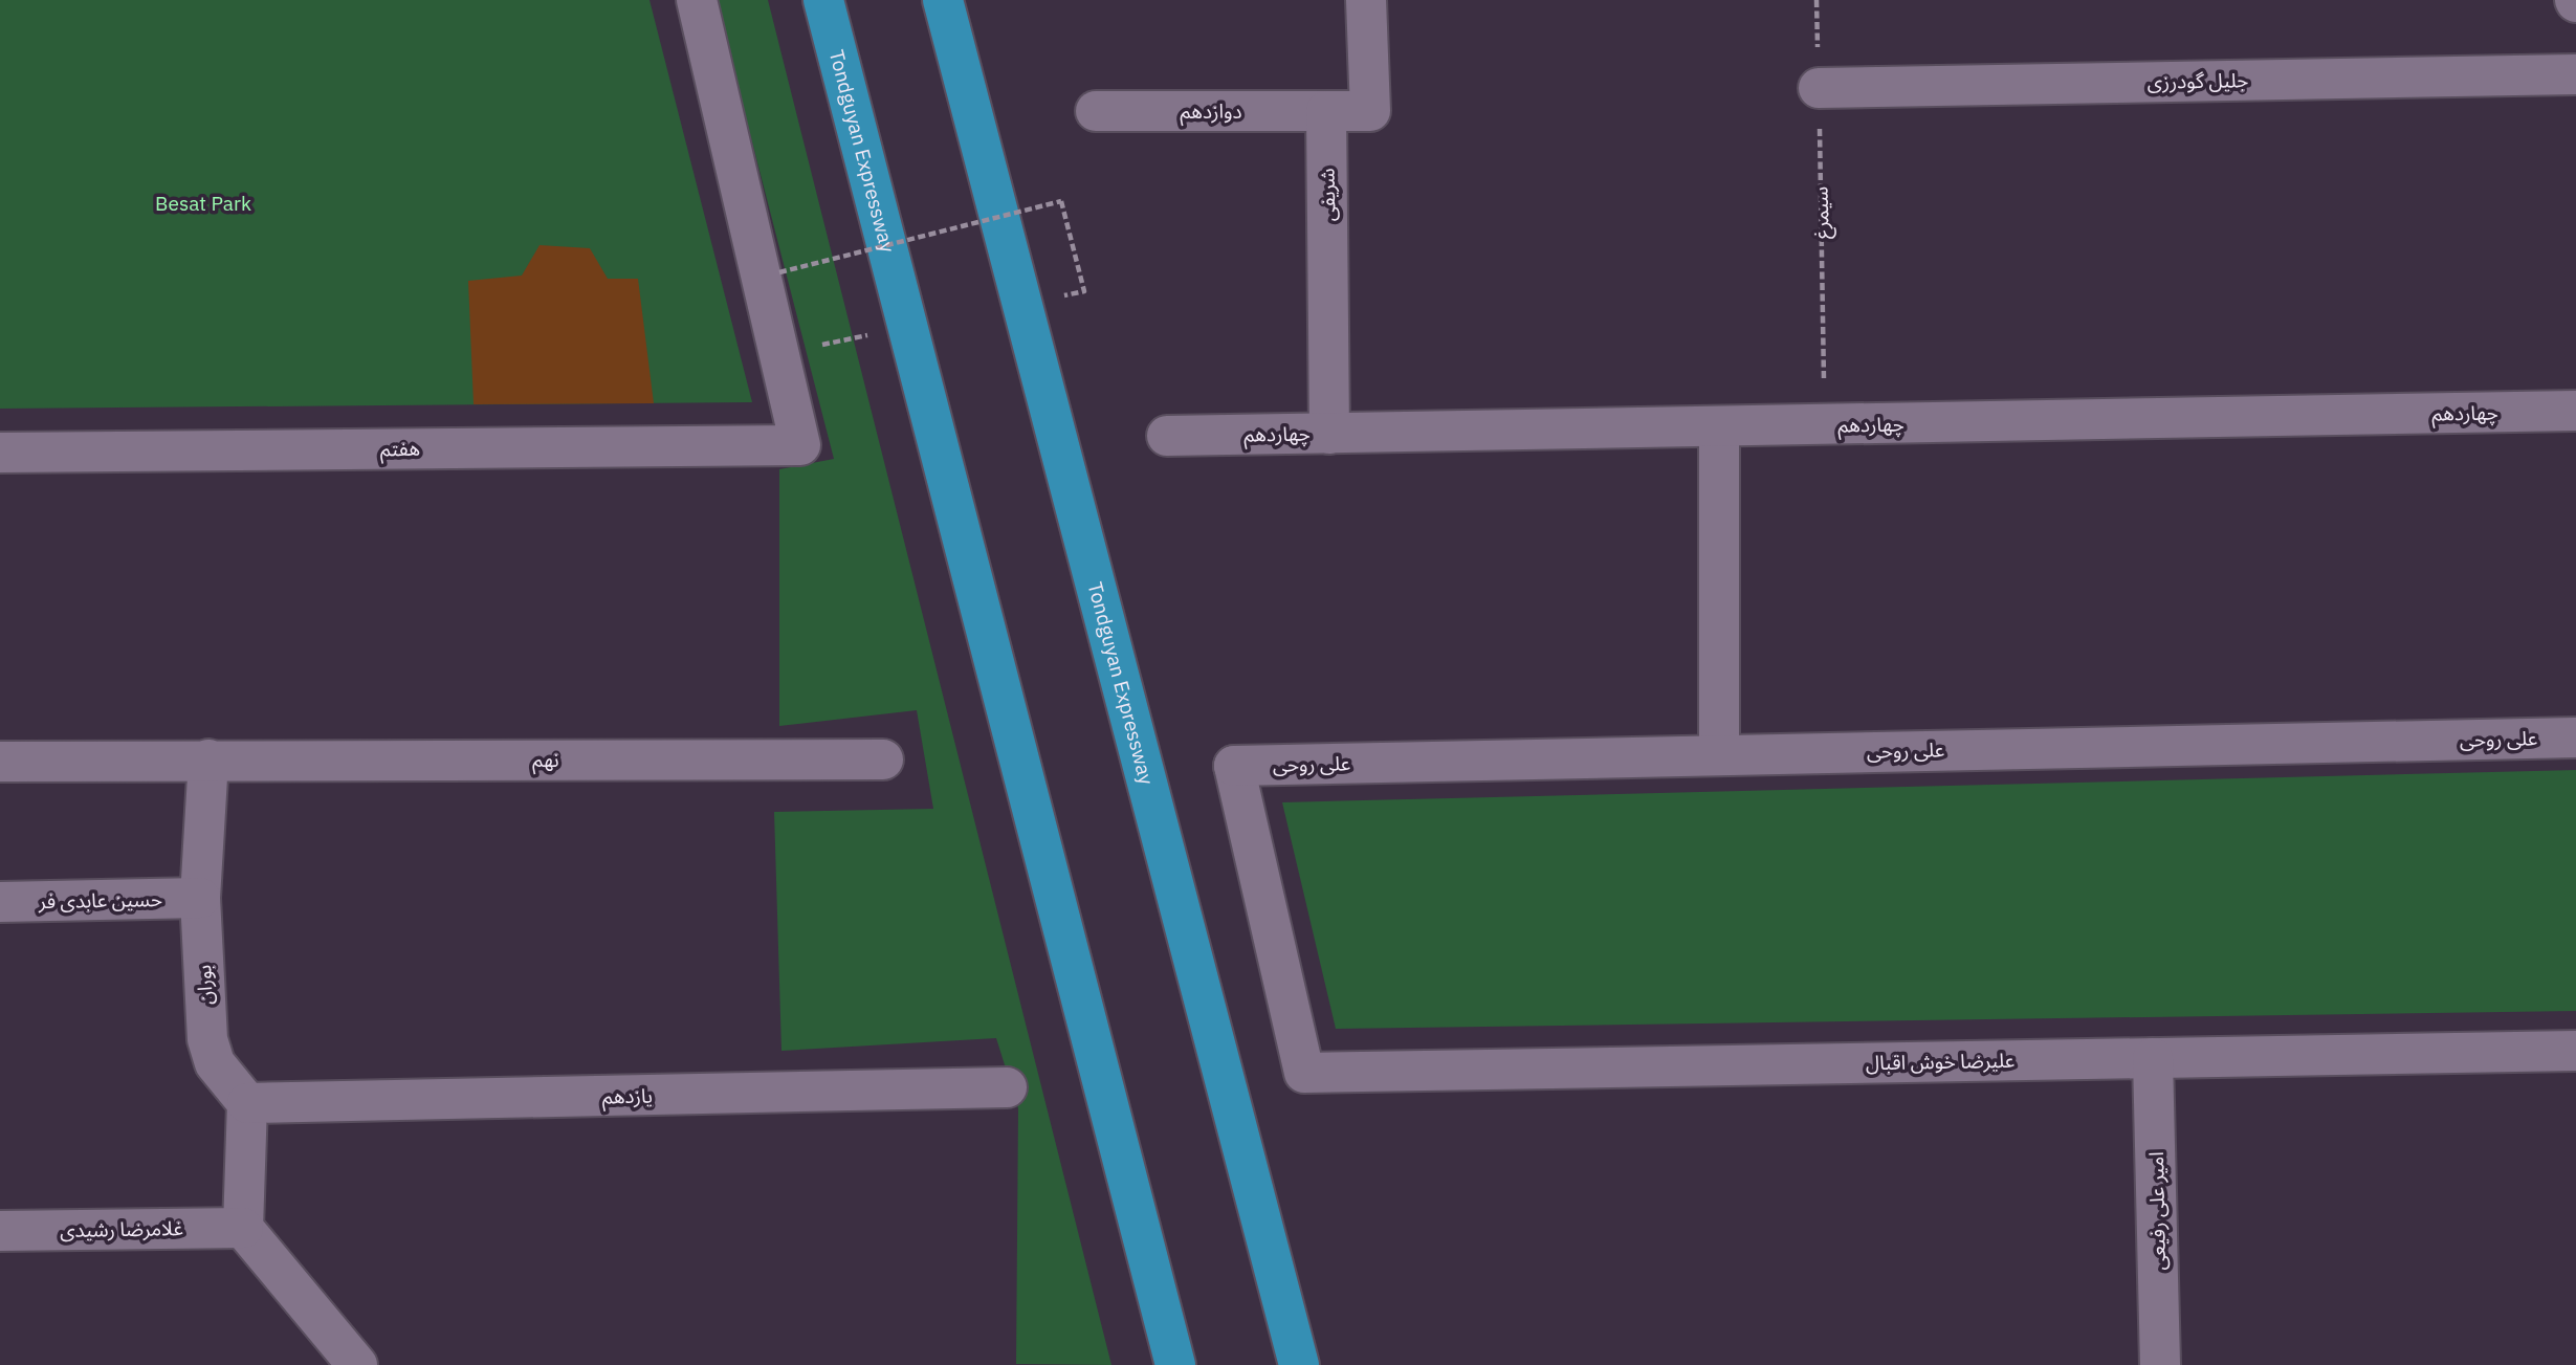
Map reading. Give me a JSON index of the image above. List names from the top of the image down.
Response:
{
  "streets": {
    "highway": ["Tondguyan Expressway"],
    "street": [
      "جلیل گودرزی",
      "دوازدهم",
      "شریفی",
      "چهاردهم",
      "هفتم",
      "علی روحی",
      "نهم",
      "حسین عابدی‌ فر",
      "بوران",
      "علیرضا خوش اقبال",
      "یازدهم",
      "امیر علی رفیعی",
      "غلامرضا رشیدی"
    ],
    "path": ["سیمرغ"]
  },
  "crossings": [
    ["جلیل گودرزی", "سیمرغ"],
    ["دوازدهم", "شریفی"],
    ["شریفی", "چهاردهم"],
    ["سیمرغ", "چهاردهم"],
    ["علی روحی", "علیرضا خوش اقبال"],
    ["نهم", "بوران"],
    ["حسین عابدی‌ فر", "بوران"],
    ["بوران", "یازدهم"],
    ["علیرضا خوش اقبال", "امیر علی رفیعی"]
  ],
  "parks": ["Besat Park"]
}
